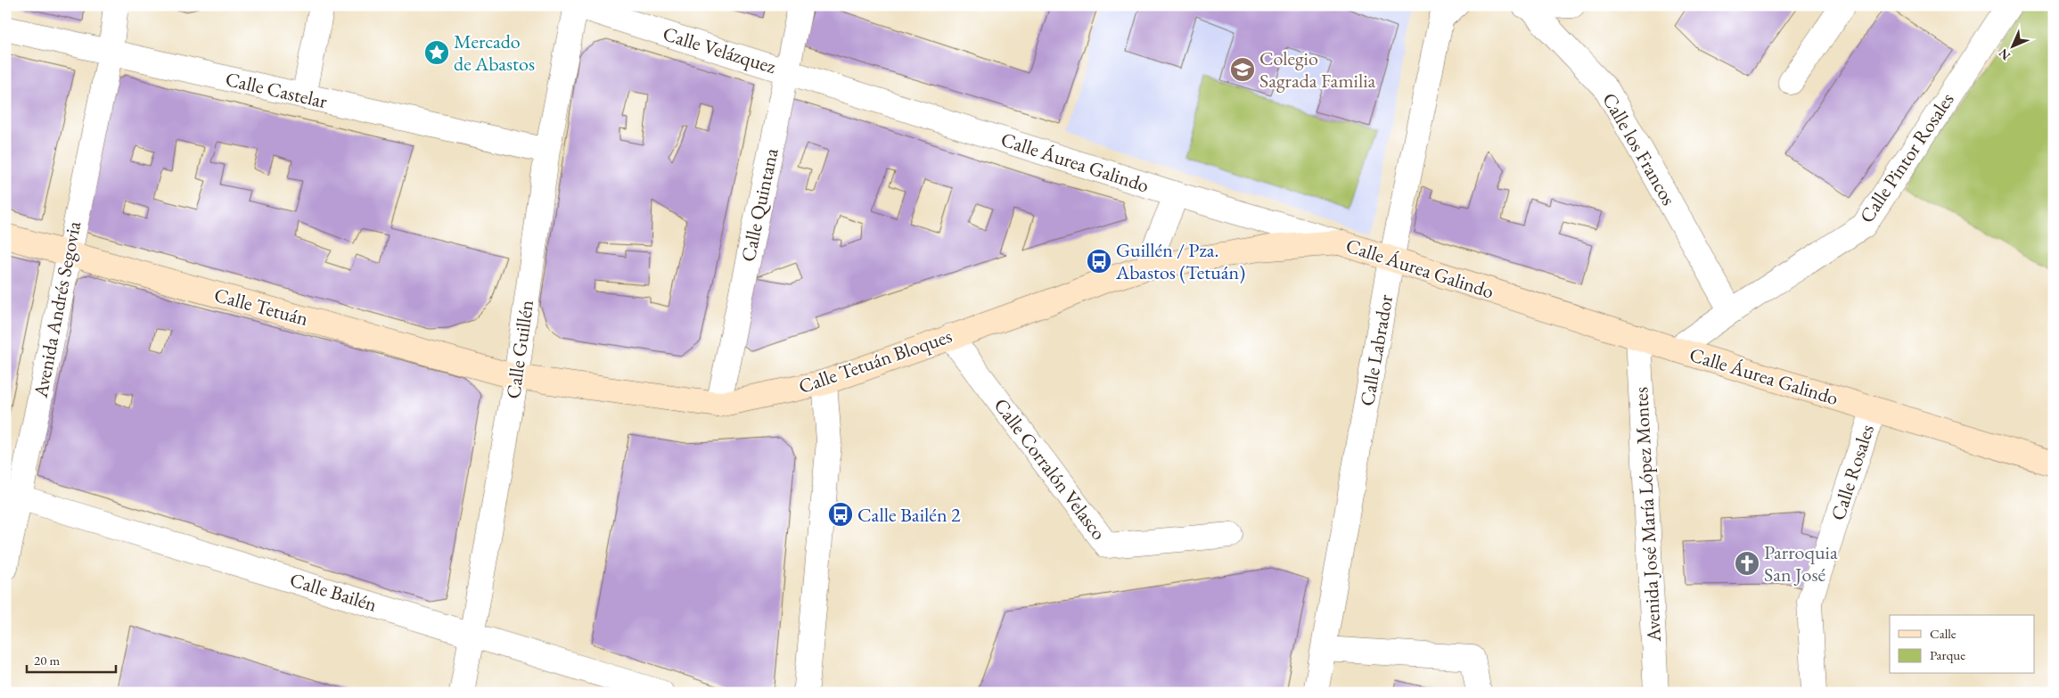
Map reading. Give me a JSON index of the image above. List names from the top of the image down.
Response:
{
  "streets": {
    "street": [
      "Calle Velázquez",
      "Calle Castelar",
      "Calle los Francos",
      "Calle Pintor Rosales",
      "Calle Áurea Galindo",
      "Calle Quintana",
      "Calle Tetuán",
      "Avenida Andrés Segovia",
      "Calle Guillén",
      "Calle Labrador",
      "Calle Tetuán Bloques",
      "Calle Corralón Velasco",
      "Calle Rosales",
      "Avenida José María López Montes",
      "Calle Bailén"
    ]
  },
  "crossings": [
    ["Calle Velázquez", "Calle Áurea Galindo"],
    ["Calle Velázquez", "Calle Quintana"],
    ["Calle Velázquez", "Calle Guillén"],
    ["Calle Castelar", "Avenida Andrés Segovia"],
    ["Calle Castelar", "Calle Guillén"],
    ["Calle los Francos", "Calle Pintor Rosales"],
    ["Calle Pintor Rosales", "Calle Áurea Galindo"],
    ["Calle Áurea Galindo", "Calle Quintana"],
    ["Calle Áurea Galindo", "Calle Labrador"],
    ["Calle Áurea Galindo", "Calle Tetuán Bloques"],
    ["Calle Áurea Galindo", "Calle Rosales"],
    ["Calle Áurea Galindo", "Avenida José María López Montes"],
    ["Calle Quintana", "Calle Tetuán Bloques"],
    ["Calle Tetuán", "Avenida Andrés Segovia"],
    ["Calle Tetuán", "Calle Guillén"],
    ["Calle Tetuán", "Calle Tetuán Bloques"],
    ["Avenida Andrés Segovia", "Calle Bailén"],
    ["Calle Guillén", "Calle Tetuán Bloques"],
    ["Calle Guillén", "Calle Bailén"],
    ["Calle Tetuán Bloques", "Calle Corralón Velasco"]
  ],
  "places": {
    "place": ["Mercado de Abastos"],
    "school or university": ["Colegio Sagrada Familia"],
    "bus stop": ["Guillén / Pza. Abastos (Tetuán)", "Calle Bailén 2"],
    "church": ["Parroquia San José"]
  },
  "legend": ["Calle", "Parque"],
  "scale_bar": "20 m",
  "north": "bottom left"
}
